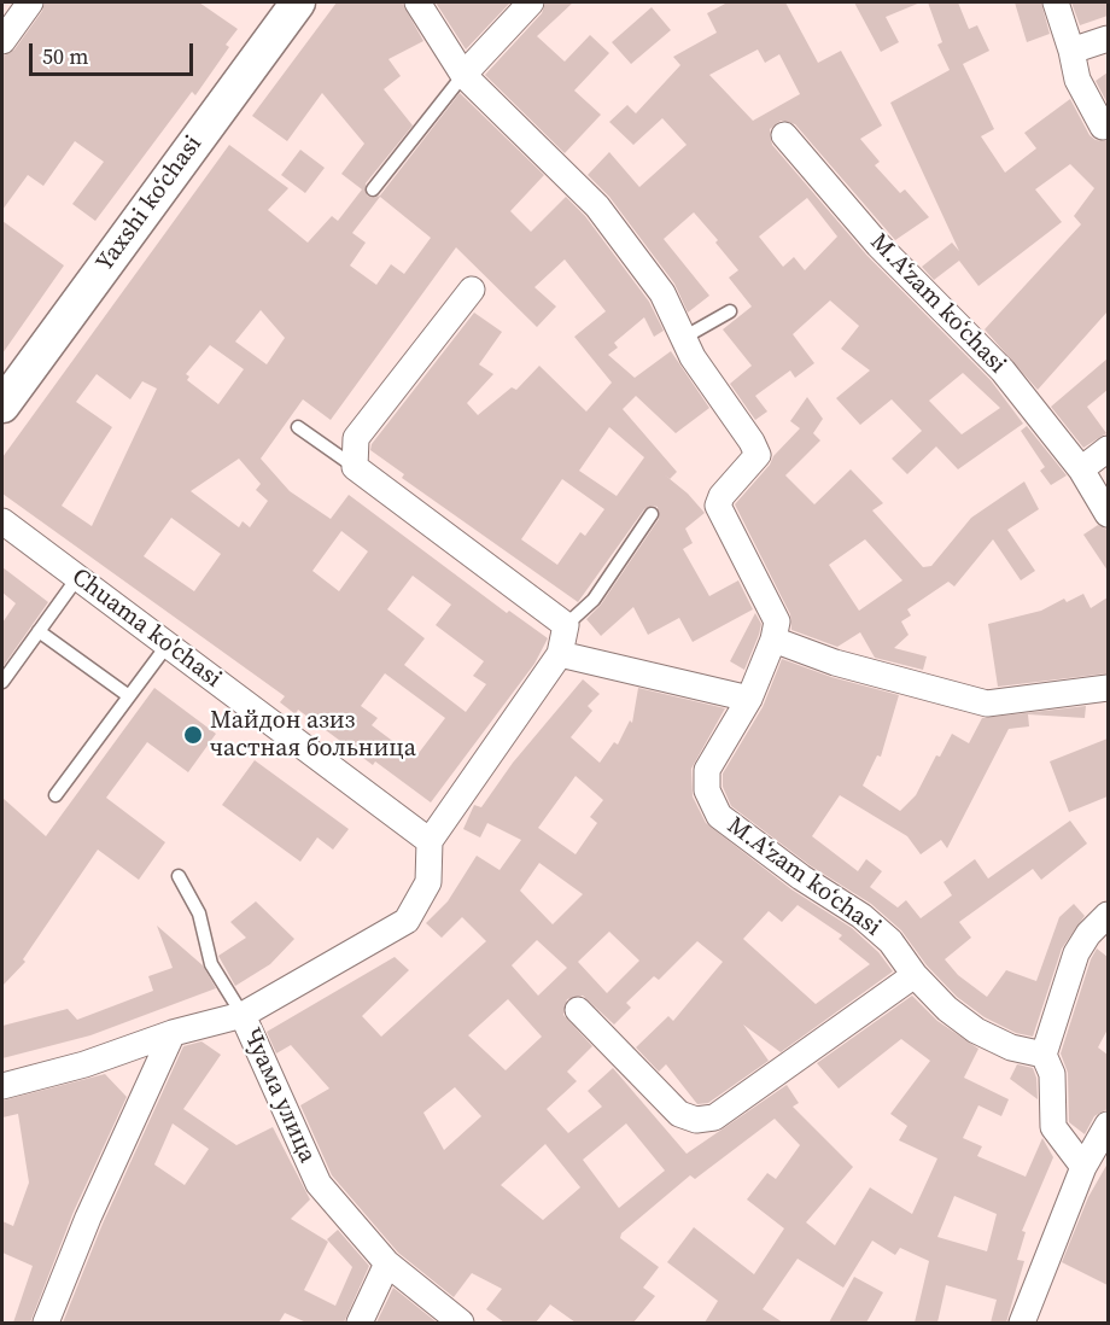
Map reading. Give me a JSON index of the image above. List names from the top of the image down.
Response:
{
  "streets": {
    "street": [
      "Yaxshi koʻchasi",
      "M.Aʻzam koʻchasi",
      "Chuama ko'chasi",
      "Чуама улица"
    ]
  },
  "places": ["Майдон азиз частная больница"],
  "scale_bar": "50 m"
}
